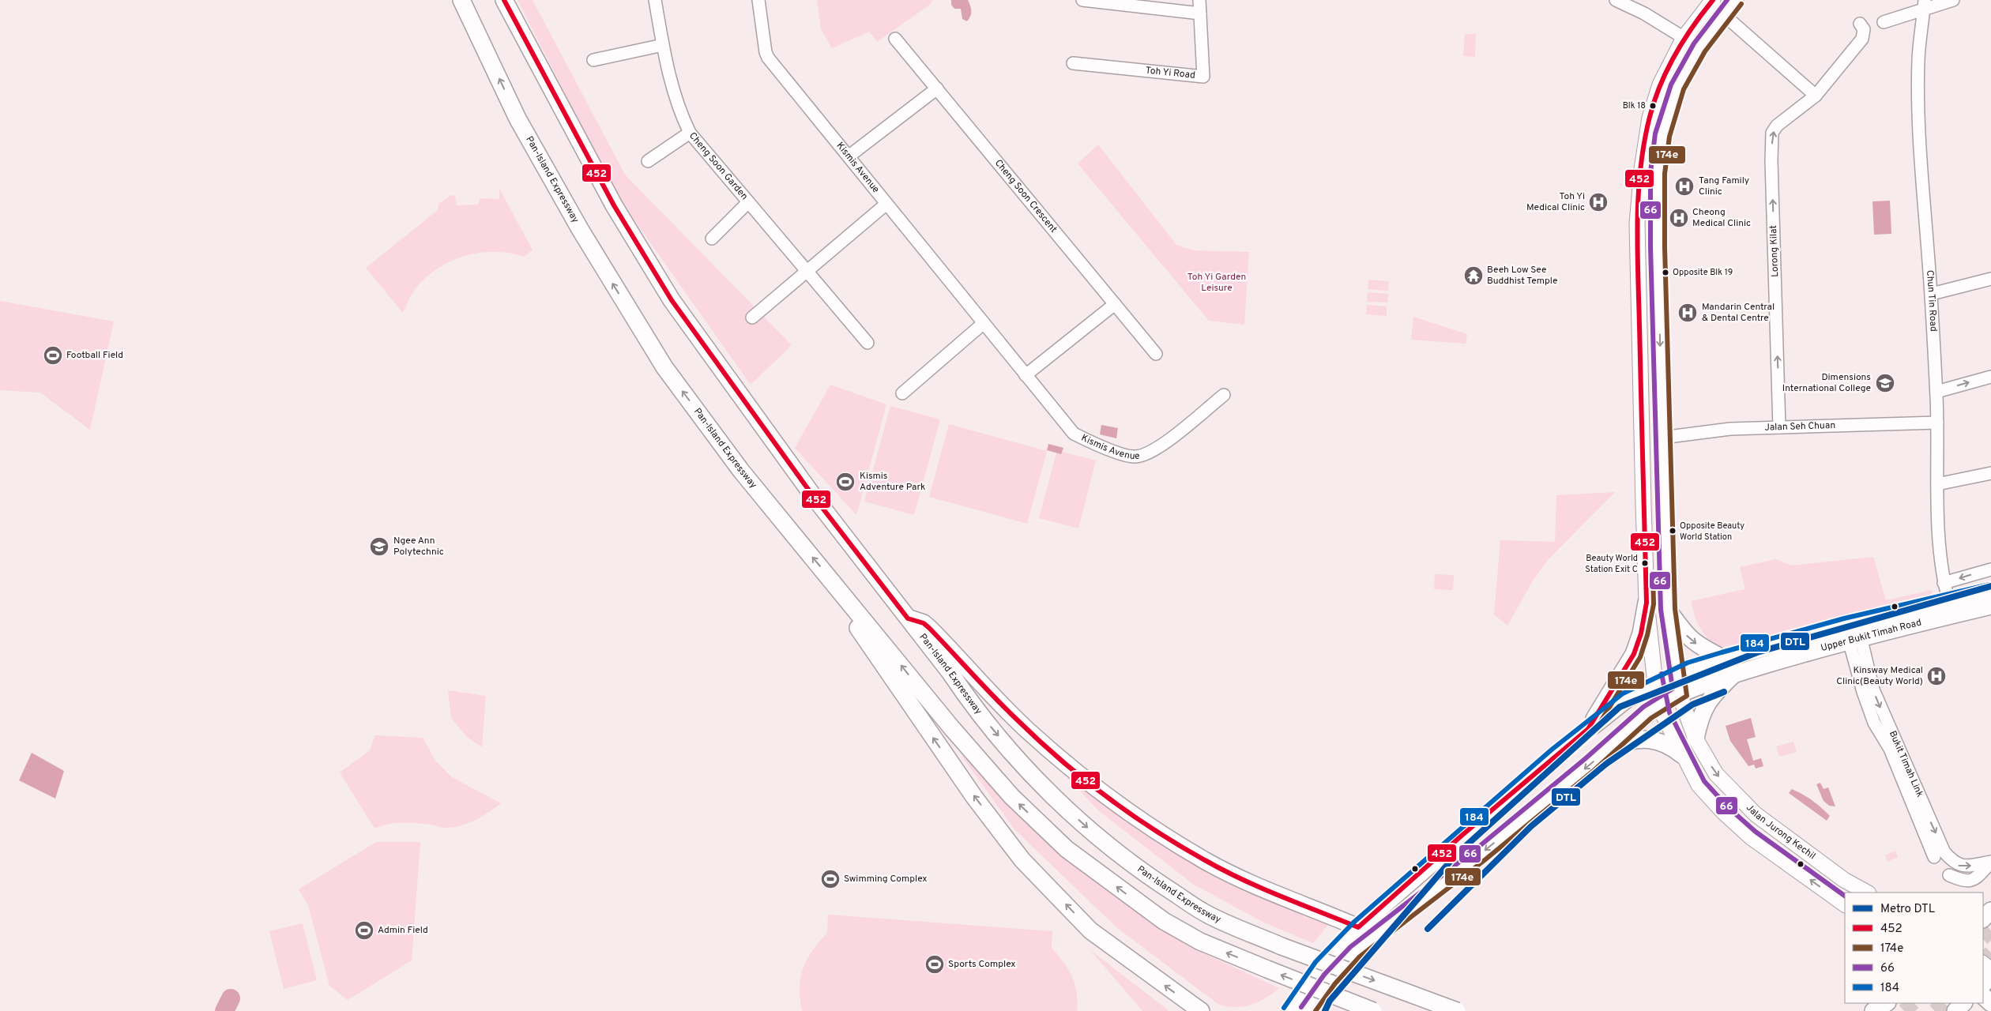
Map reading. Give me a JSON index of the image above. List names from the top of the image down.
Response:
{
  "streets": {
    "highway": ["Pan-Island Expressway", "Upper Bukit Timah Road"],
    "main road": ["Jalan Jurong Kechil"],
    "street": [
      "Toh Yi Road",
      "Cheng Soon Garden",
      "Kismis Avenue",
      "Cheng Soon Crescent",
      "Lorong Kilat",
      "Chun Tin Road",
      "Jalan Seh Chuan",
      "Bukit Timah Link"
    ]
  },
  "crossings": [
    ["Lorong Kilat", "Jalan Seh Chuan"],
    ["Chun Tin Road", "Jalan Seh Chuan"],
    ["Chun Tin Road", "Upper Bukit Timah Road"],
    ["Jalan Seh Chuan", "Jalan Jurong Kechil"],
    ["Upper Bukit Timah Road", "Bukit Timah Link"],
    ["Upper Bukit Timah Road", "Jalan Jurong Kechil"]
  ],
  "one_way": ["Lorong Kilat"],
  "parks": ["Toh Yi Garden Leisure"],
  "places": {
    "other": [
      "Blk 18",
      "Opposite Blk 19",
      "Opposite Beauty World Station",
      "Beauty World Station Exit C"
    ],
    "hospital": [
      "Tang Family Clinic",
      "Toh Yi Medical Clinic",
      "Cheong Medical Clinic",
      "Mandarin Central & Dental Centre",
      "Kinsway Medical Clinic(Beauty World)"
    ],
    "temple": ["Beeh Low See Buddhist Temple"],
    "sports": [
      "Football Field",
      "Kismis Adventure Park",
      "Swimming Complex",
      "Admin Field",
      "Sports Complex"
    ],
    "school or university": ["Dimensions International College", "Ngee Ann Polytechnic"]
  },
  "lines": [
    "transit line 452",
    "transit line 66",
    "transit line 174e",
    "transit line 184",
    "metro line DTL"
  ],
  "legend": [
    "Metro DTL",
    "452",
    "174e",
    "66",
    "184"
  ]
}
